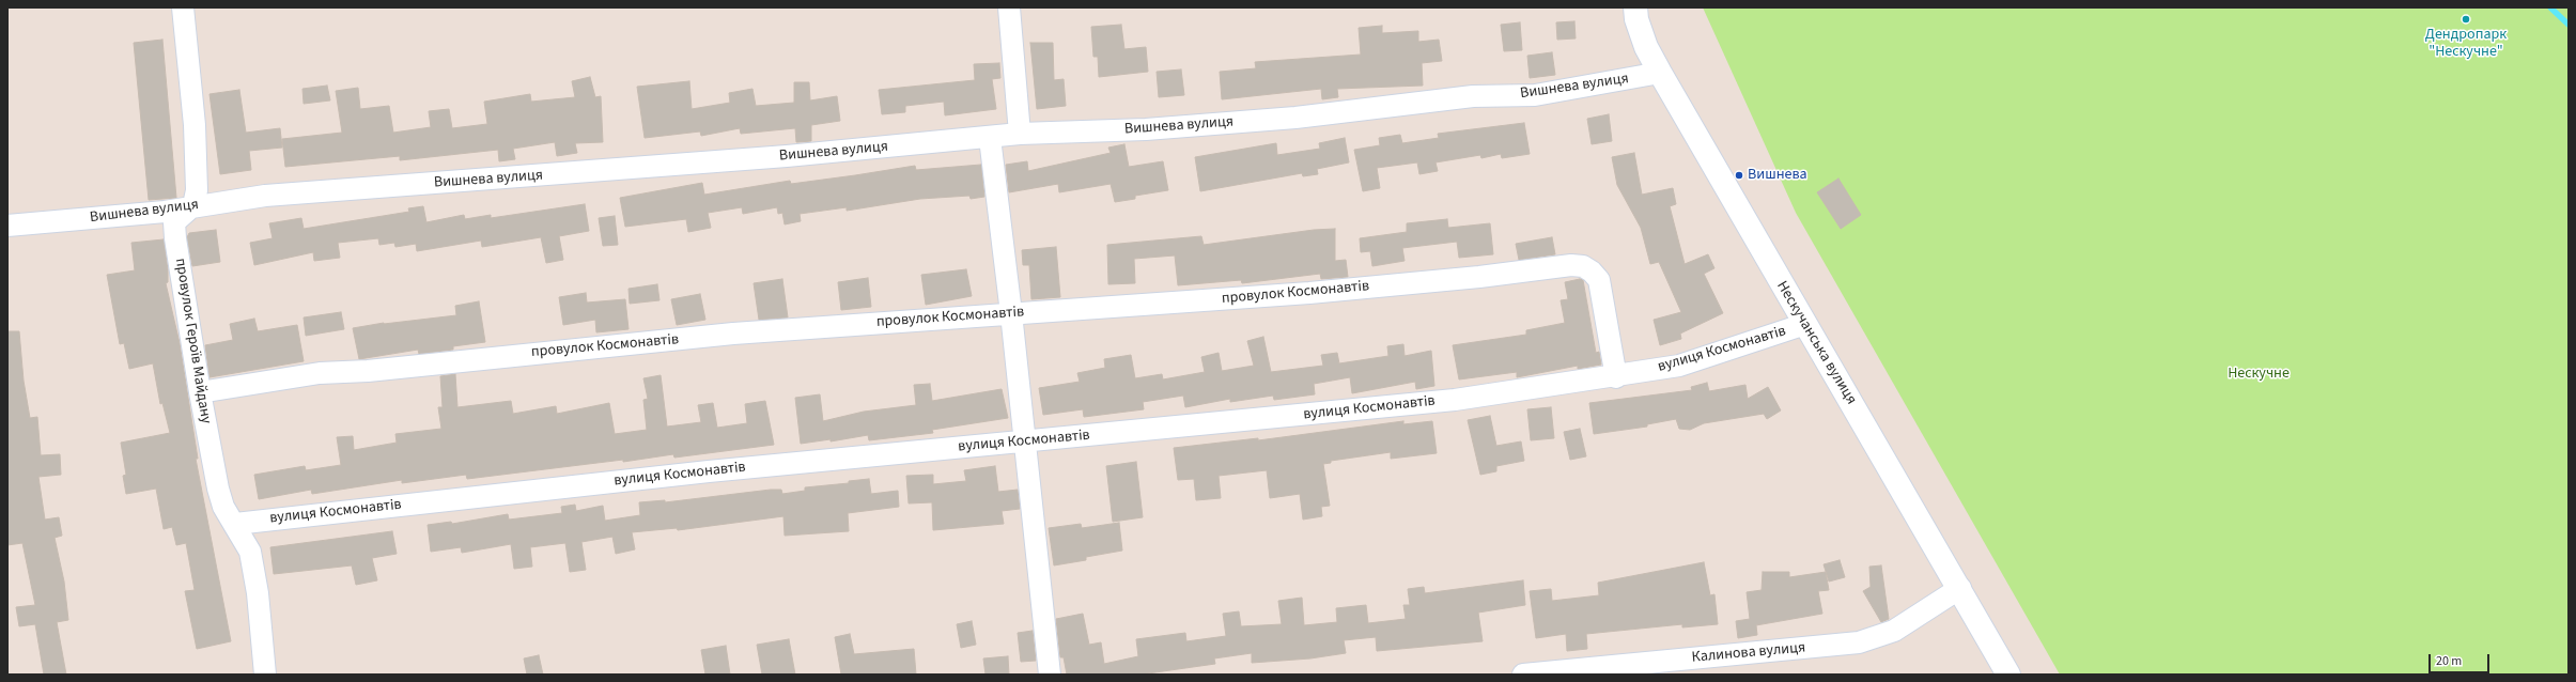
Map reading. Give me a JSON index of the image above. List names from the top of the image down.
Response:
{
  "streets": {
    "street": [
      "Вишнева вулиця",
      "провулок Космонавтів",
      "провулок Героїв Майдану",
      "Нескучанська вулиця",
      "вулиця Космонавтів",
      "Калинова вулиця"
    ]
  },
  "crossings": [
    ["Вишнева вулиця", "провулок Героїв Майдану"],
    ["Вишнева вулиця", "Нескучанська вулиця"],
    ["провулок Космонавтів", "провулок Героїв Майдану"],
    ["провулок Космонавтів", "вулиця Космонавтів"],
    ["провулок Героїв Майдану", "вулиця Космонавтів"],
    ["Нескучанська вулиця", "вулиця Космонавтів"],
    ["Нескучанська вулиця", "Калинова вулиця"]
  ],
  "parks": ["Нескучне"],
  "places": ["Дендропарк \"Нескучне\"", "Вишнева"],
  "scale_bar": "20 m"
}
